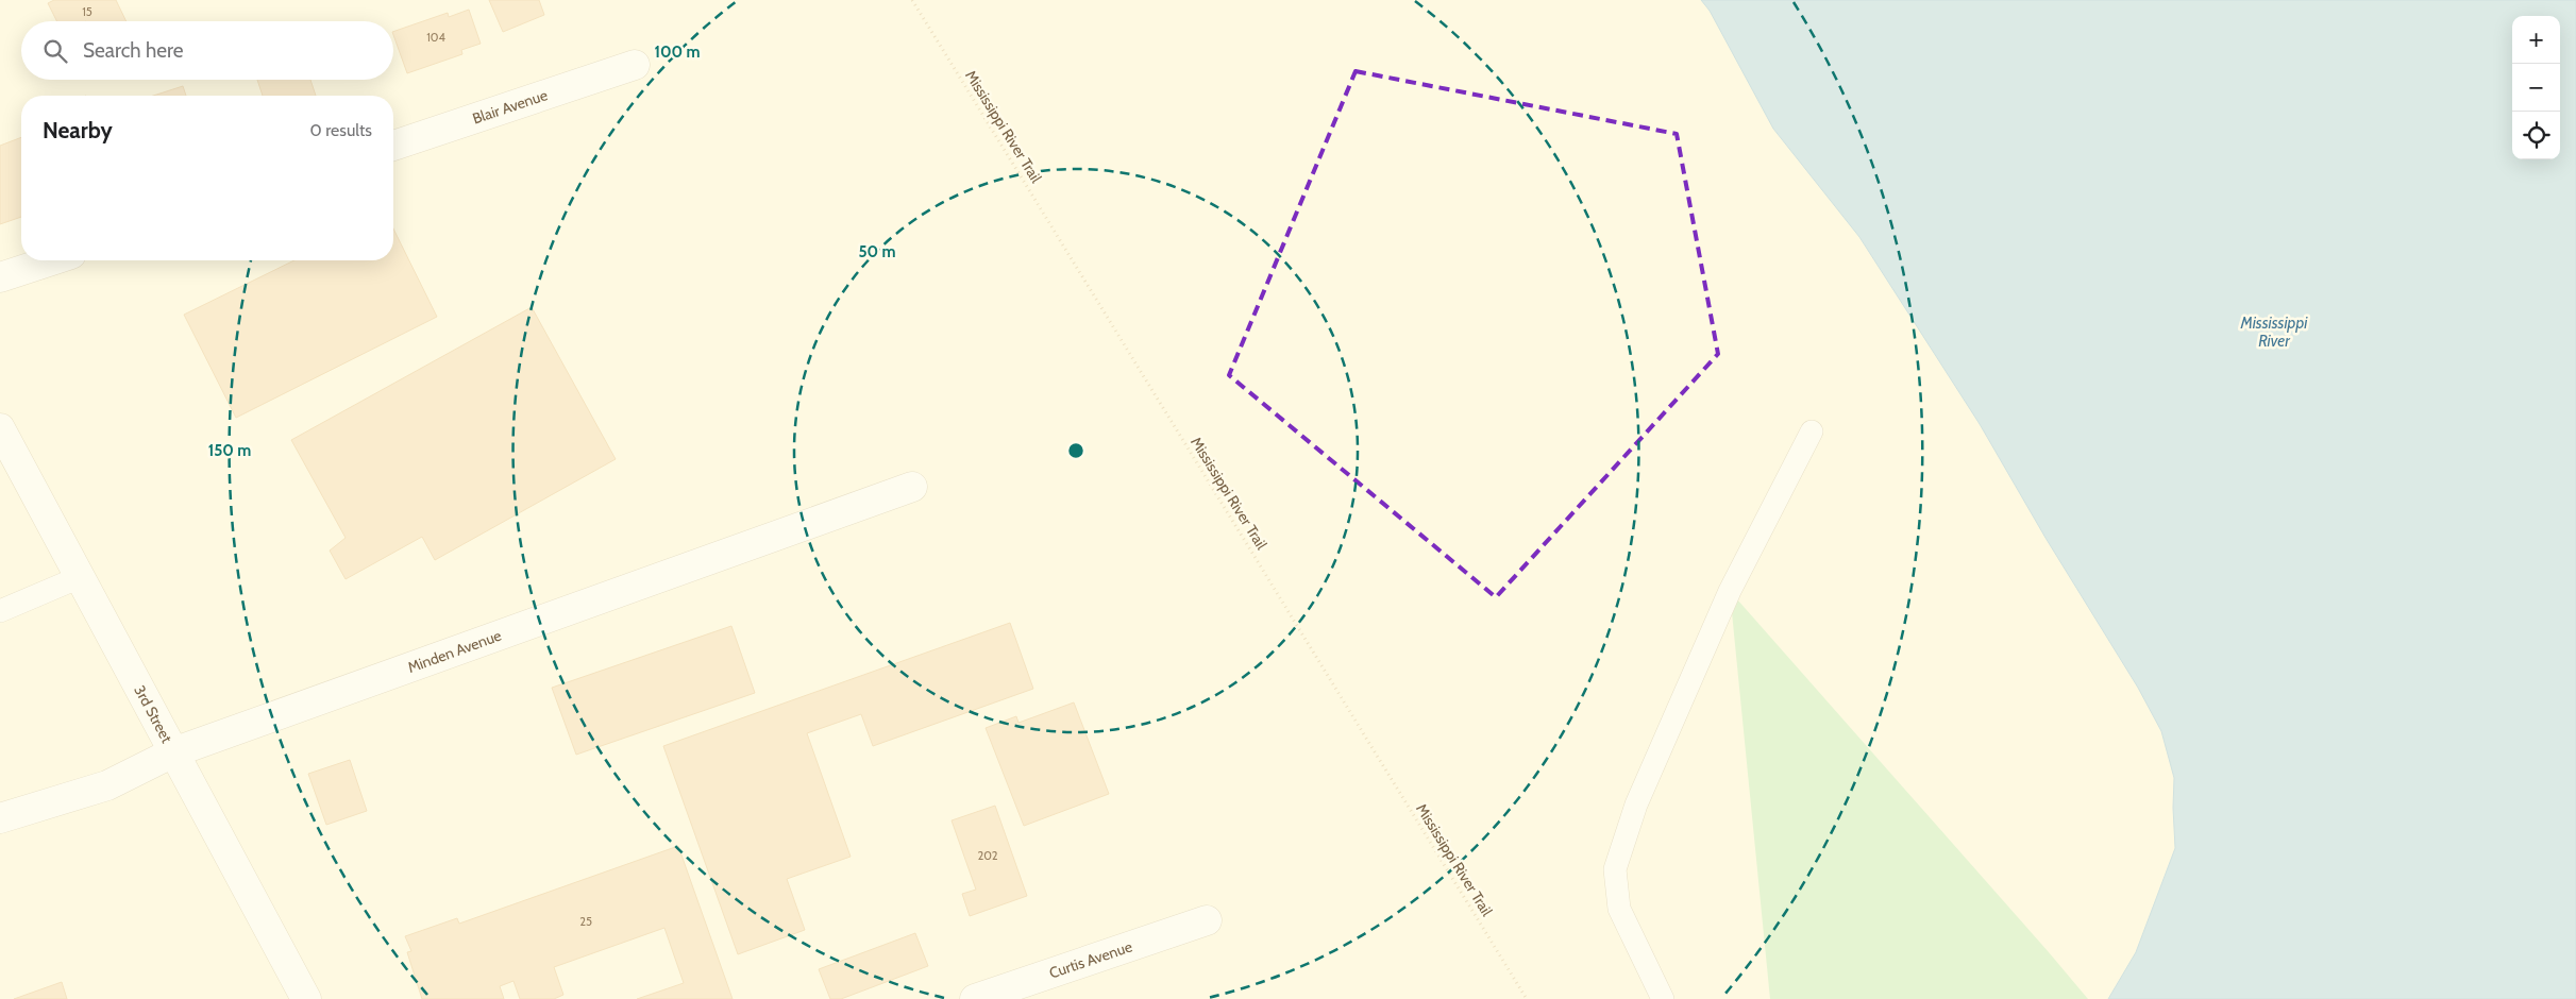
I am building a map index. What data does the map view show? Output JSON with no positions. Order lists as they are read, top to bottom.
{
  "streets": {
    "street": [
      "Blair Avenue",
      "Minden Avenue",
      "3rd Street",
      "Curtis Avenue"
    ],
    "path": ["Mississippi River Trail"]
  },
  "crossings": [
    ["Minden Avenue", "3rd Street"]
  ],
  "water": ["Mississippi River"],
  "house_numbers": [
    "15",
    "104",
    "202",
    "25"
  ],
  "page": {
    "map_buttons": ["+", "−"],
    "search": "Search here",
    "heading": ["Nearby", "0 results"]
  },
  "rings": ["100 m", "50 m", "150 m"]
}
